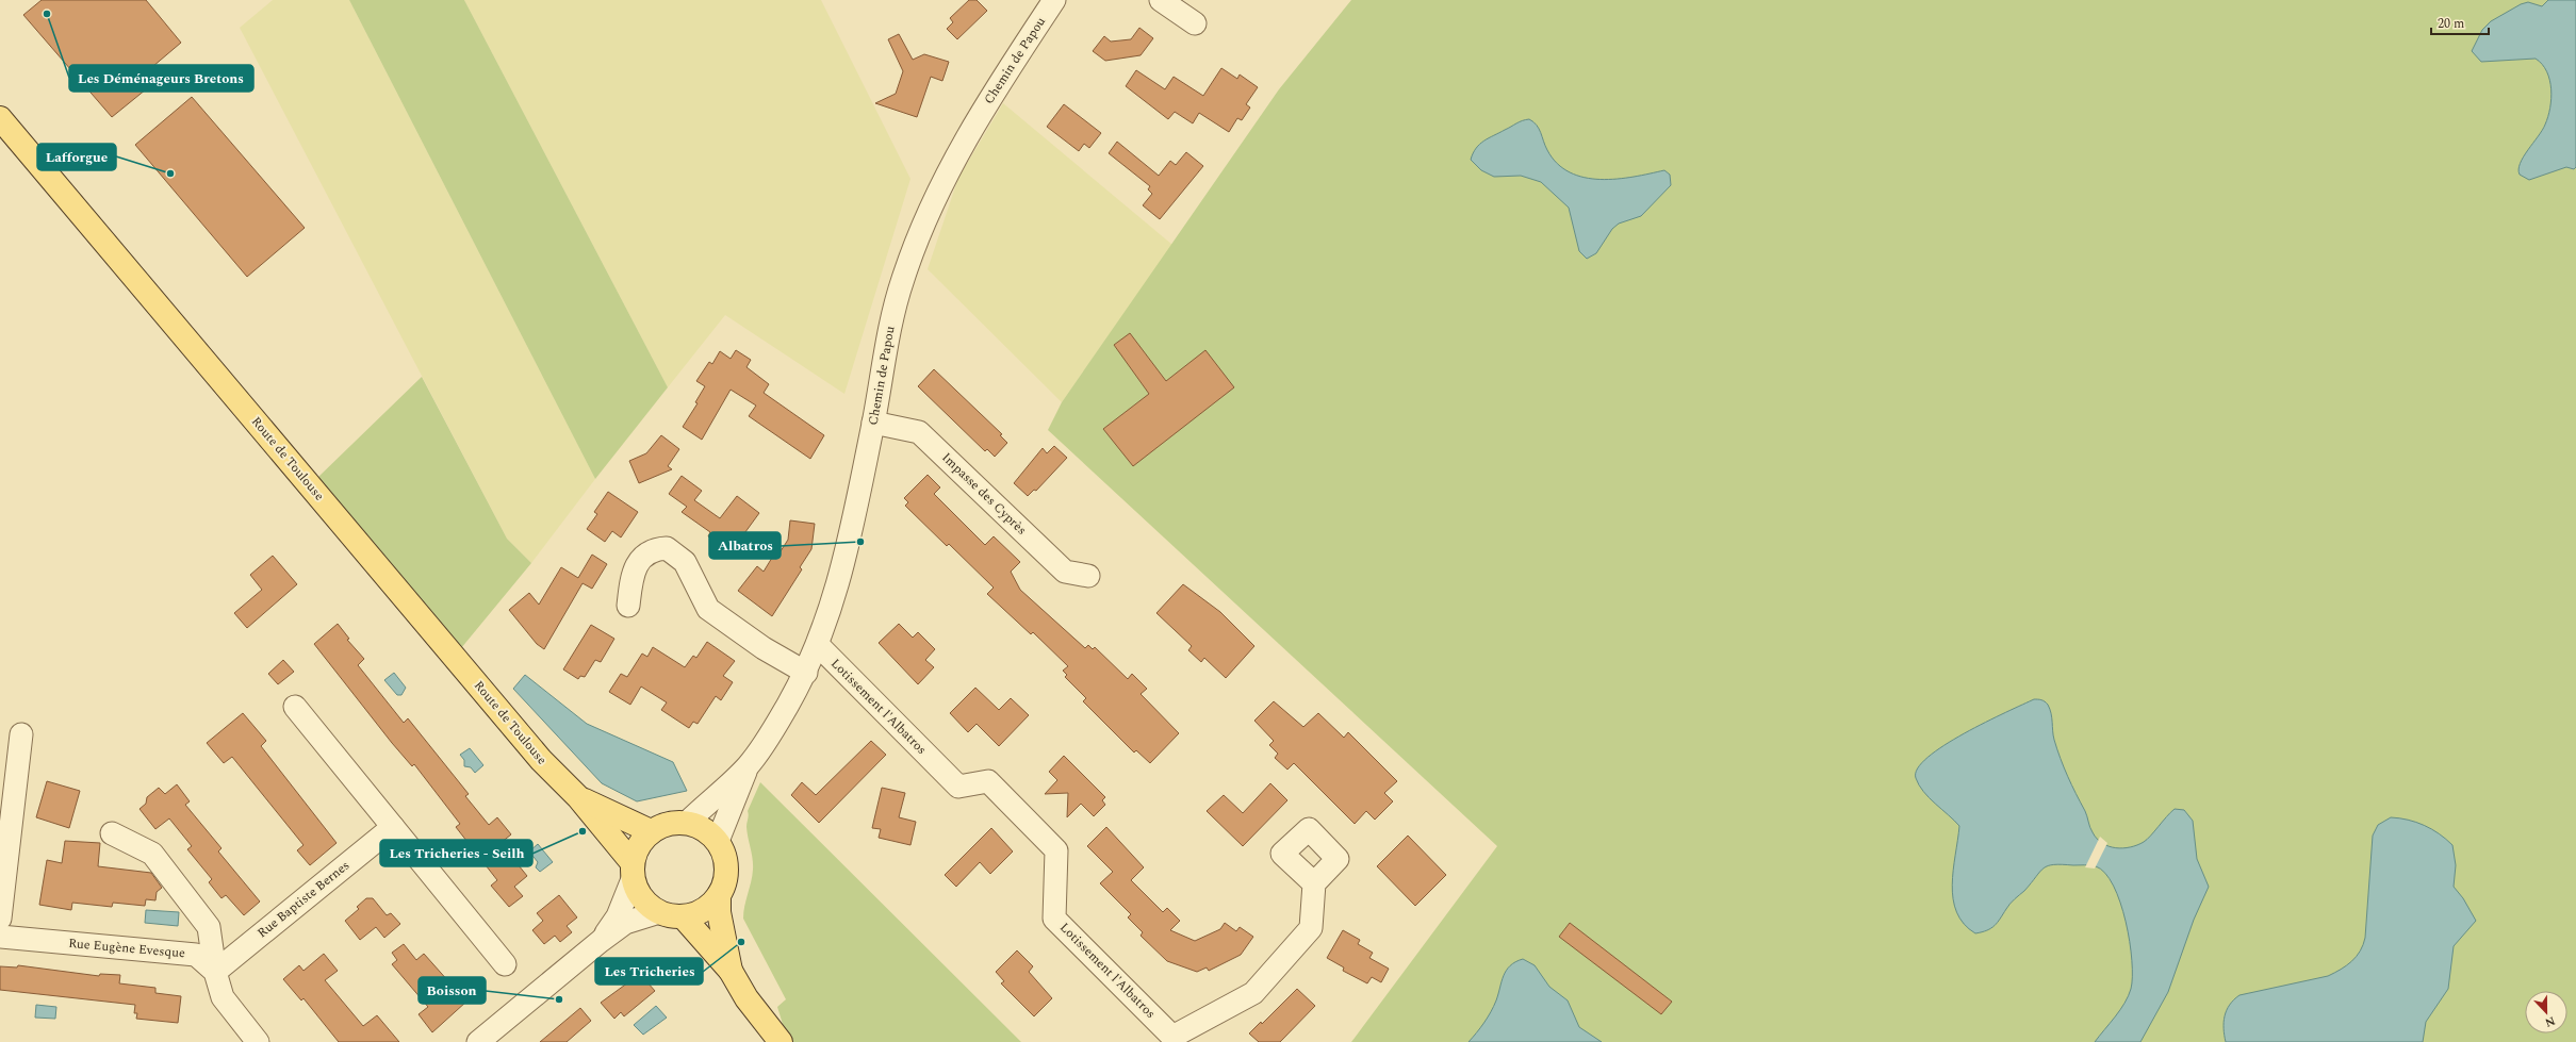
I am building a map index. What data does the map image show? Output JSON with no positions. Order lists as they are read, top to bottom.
{
  "streets": {
    "main road": ["Route de Toulouse"],
    "street": [
      "Chemin de Papou",
      "Impasse des Cyprès",
      "Lotissement l'Albatros",
      "Rue Baptiste Bernes",
      "Rue Eugène Evesque"
    ]
  },
  "crossings": [
    ["Chemin de Papou", "Route de Toulouse"],
    ["Chemin de Papou", "Impasse des Cyprès"],
    ["Chemin de Papou", "Lotissement l'Albatros"],
    ["Rue Baptiste Bernes", "Rue Eugène Evesque"]
  ],
  "places": [
    "Les Déménageurs Bretons",
    "Lafforgue",
    "Albatros",
    "Les Tricheries - Seilh",
    "Les Tricheries",
    "Boisson"
  ],
  "scale_bar": "20 m",
  "north": "bottom"
}
